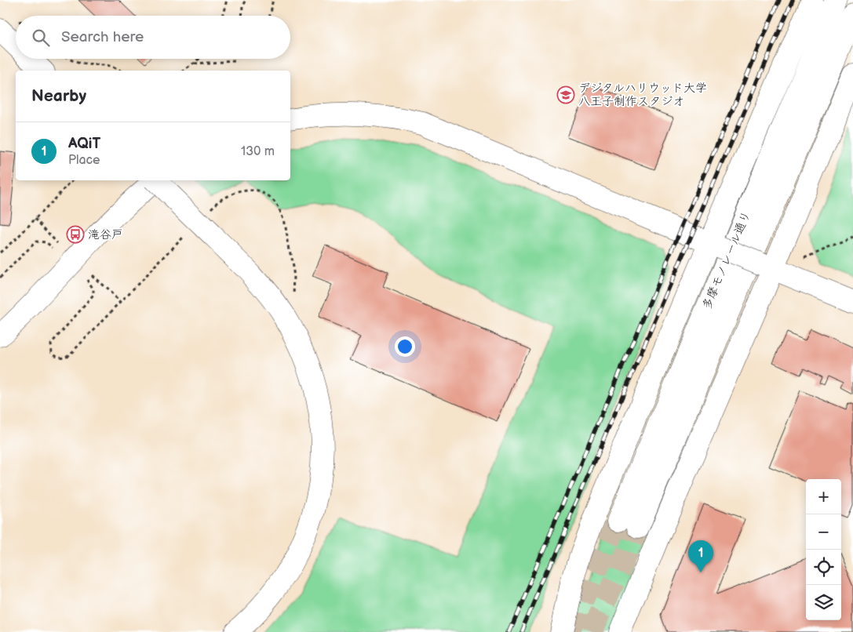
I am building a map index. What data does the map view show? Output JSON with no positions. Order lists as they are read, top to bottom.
{
  "streets": {
    "main road": ["多摩モノレール通り"]
  },
  "places": {
    "school or university": ["デジタルハリウッド大学 八王子制作スタジオ"],
    "bus stop": ["滝谷戸"]
  },
  "page": {
    "search": "Search here",
    "heading": "Nearby",
    "list": [
      {
        "mark": "1",
        "name": "AQiT",
        "note": "Place",
        "value": "130 m"
      }
    ],
    "map_buttons": ["+", "−"],
    "pins": "1"
  }
}
